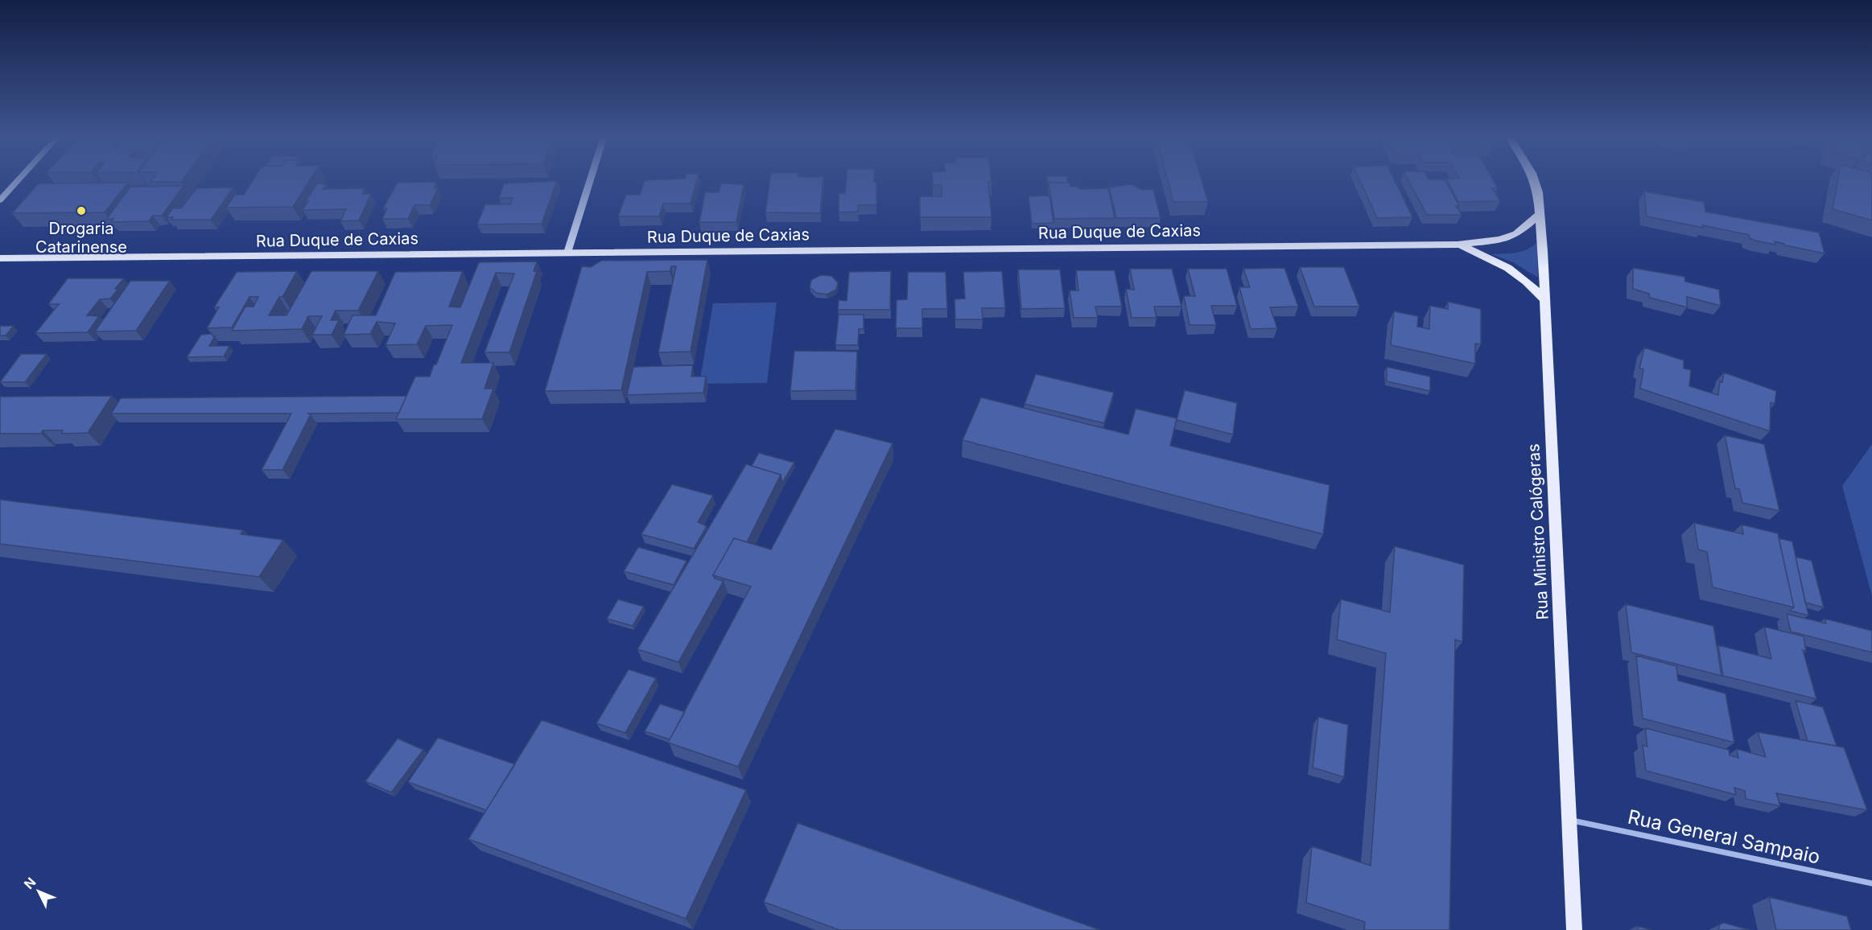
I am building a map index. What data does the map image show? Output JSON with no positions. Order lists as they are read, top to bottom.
{
  "streets": {
    "main road": ["Rua Duque de Caxias", "Rua Ministro Calógeras"],
    "street": ["Rua General Sampaio"]
  },
  "crossings": [
    ["Rua Duque de Caxias", "Rua Ministro Calógeras"],
    ["Rua Ministro Calógeras", "Rua General Sampaio"]
  ],
  "places": ["Drogaria Catarinense"],
  "north": "top left"
}
